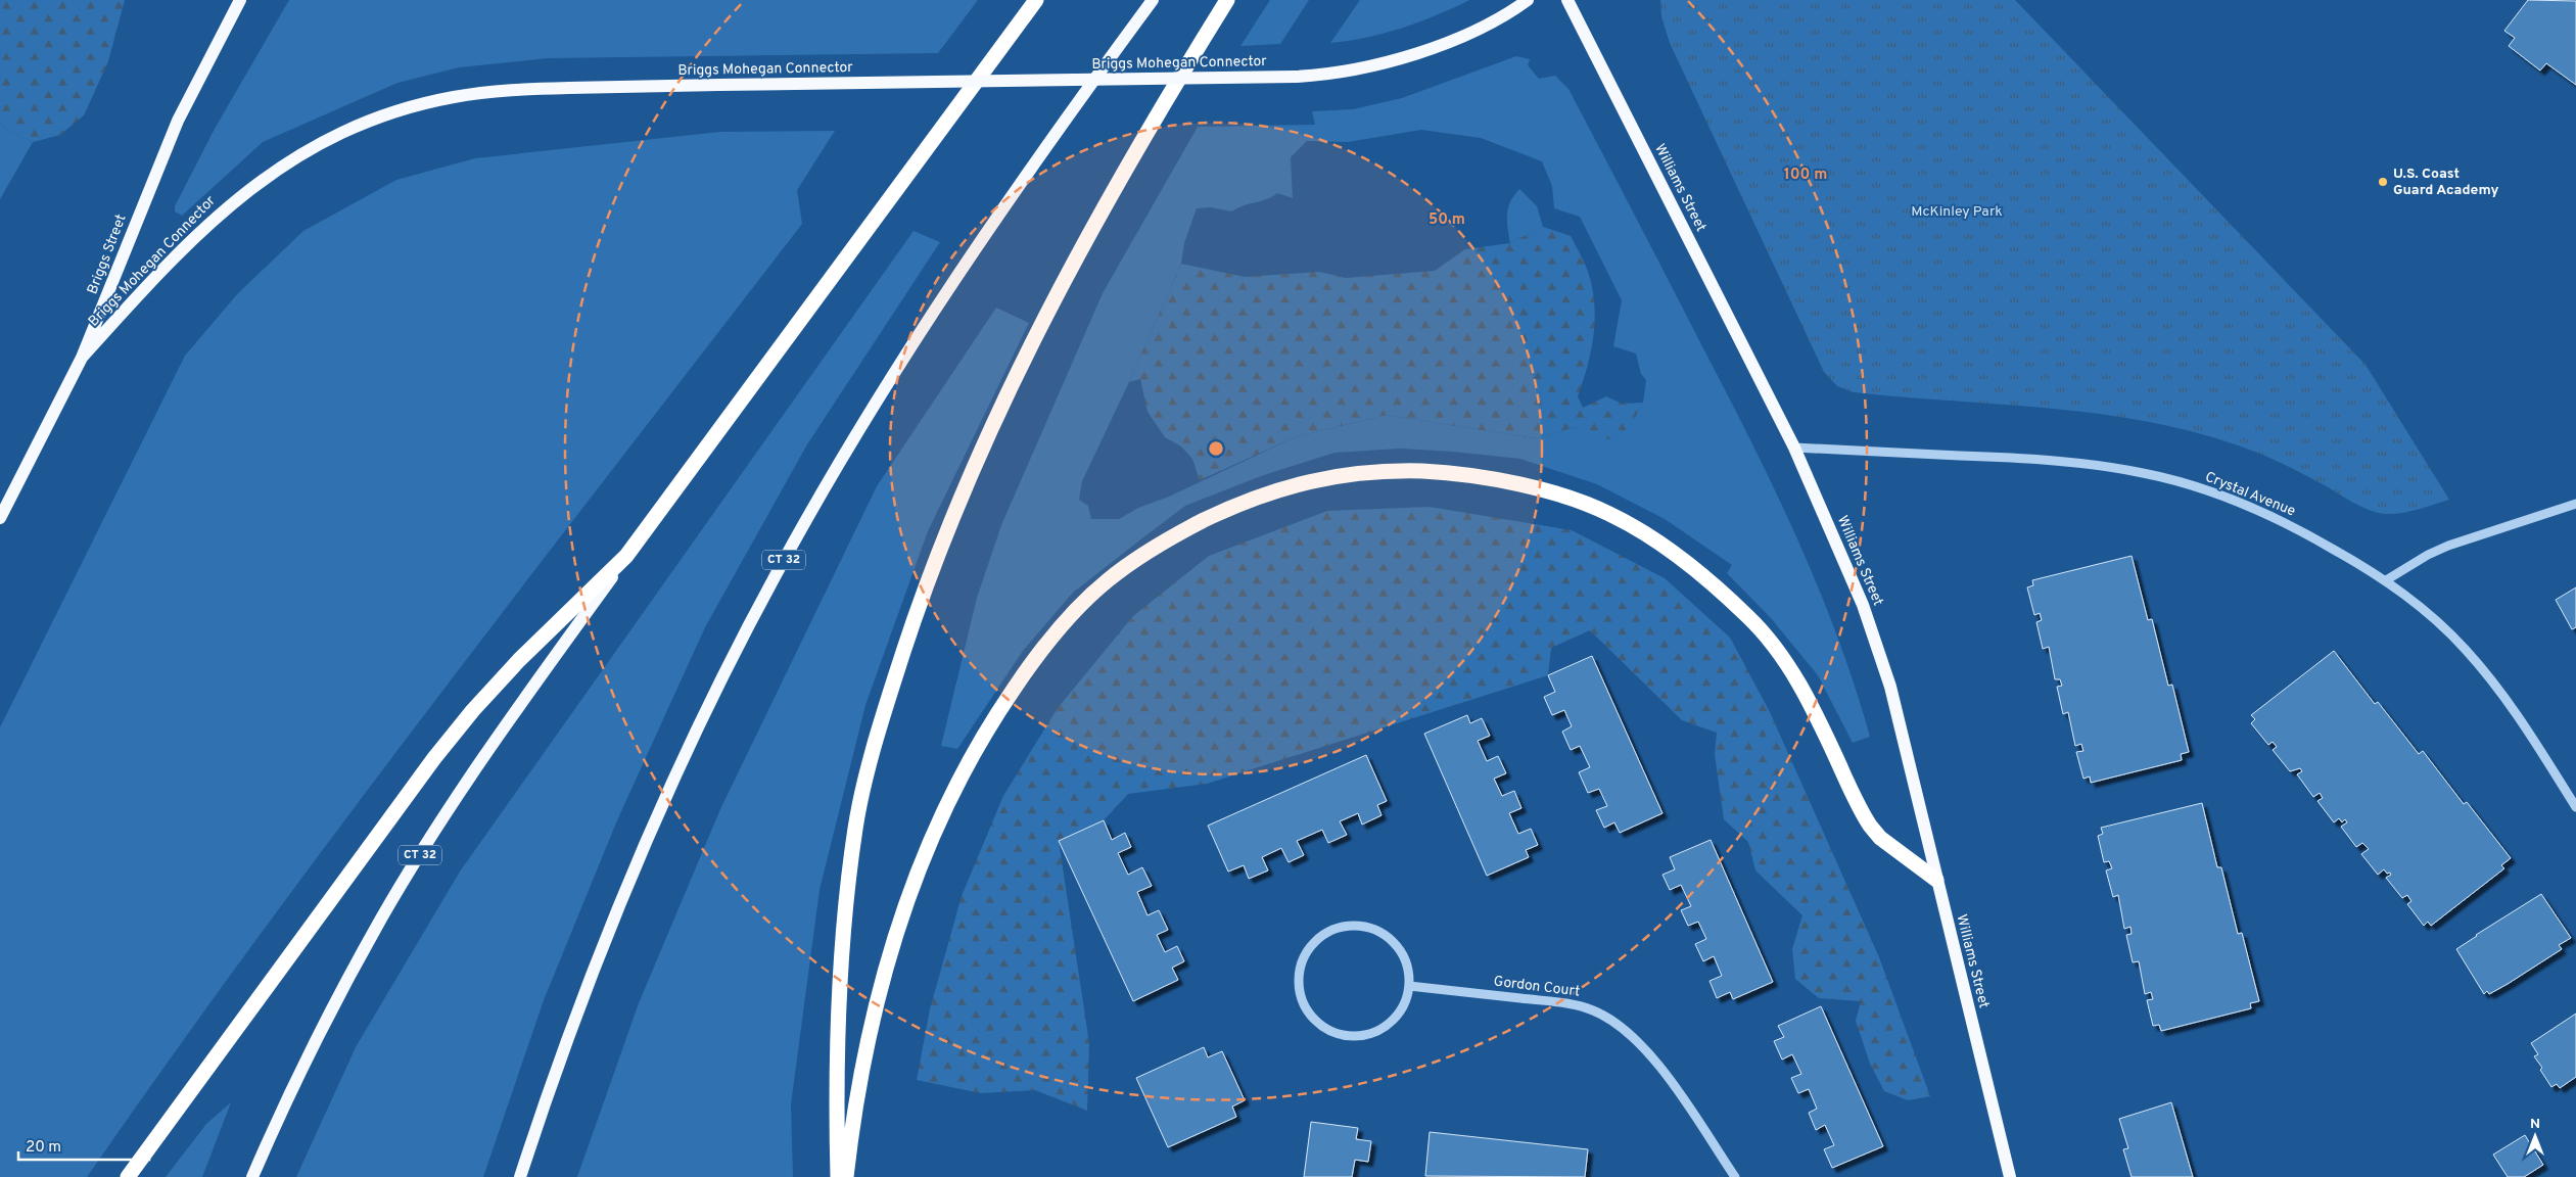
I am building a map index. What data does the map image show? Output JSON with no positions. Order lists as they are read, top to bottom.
{
  "streets": {
    "highway": ["CT 32"],
    "main road": ["Briggs Mohegan Connector", "Williams Street", "Briggs Street"],
    "street": ["Crystal Avenue", "Gordon Court"]
  },
  "crossings": [
    ["Briggs Mohegan Connector", "Briggs Street"],
    ["Williams Street", "Crystal Avenue"]
  ],
  "parks": ["McKinley Park"],
  "places": ["U.S. Coast Guard Academy"],
  "scale_bar": "20 m",
  "north": "top",
  "rings": ["100 m", "50 m"]
}
